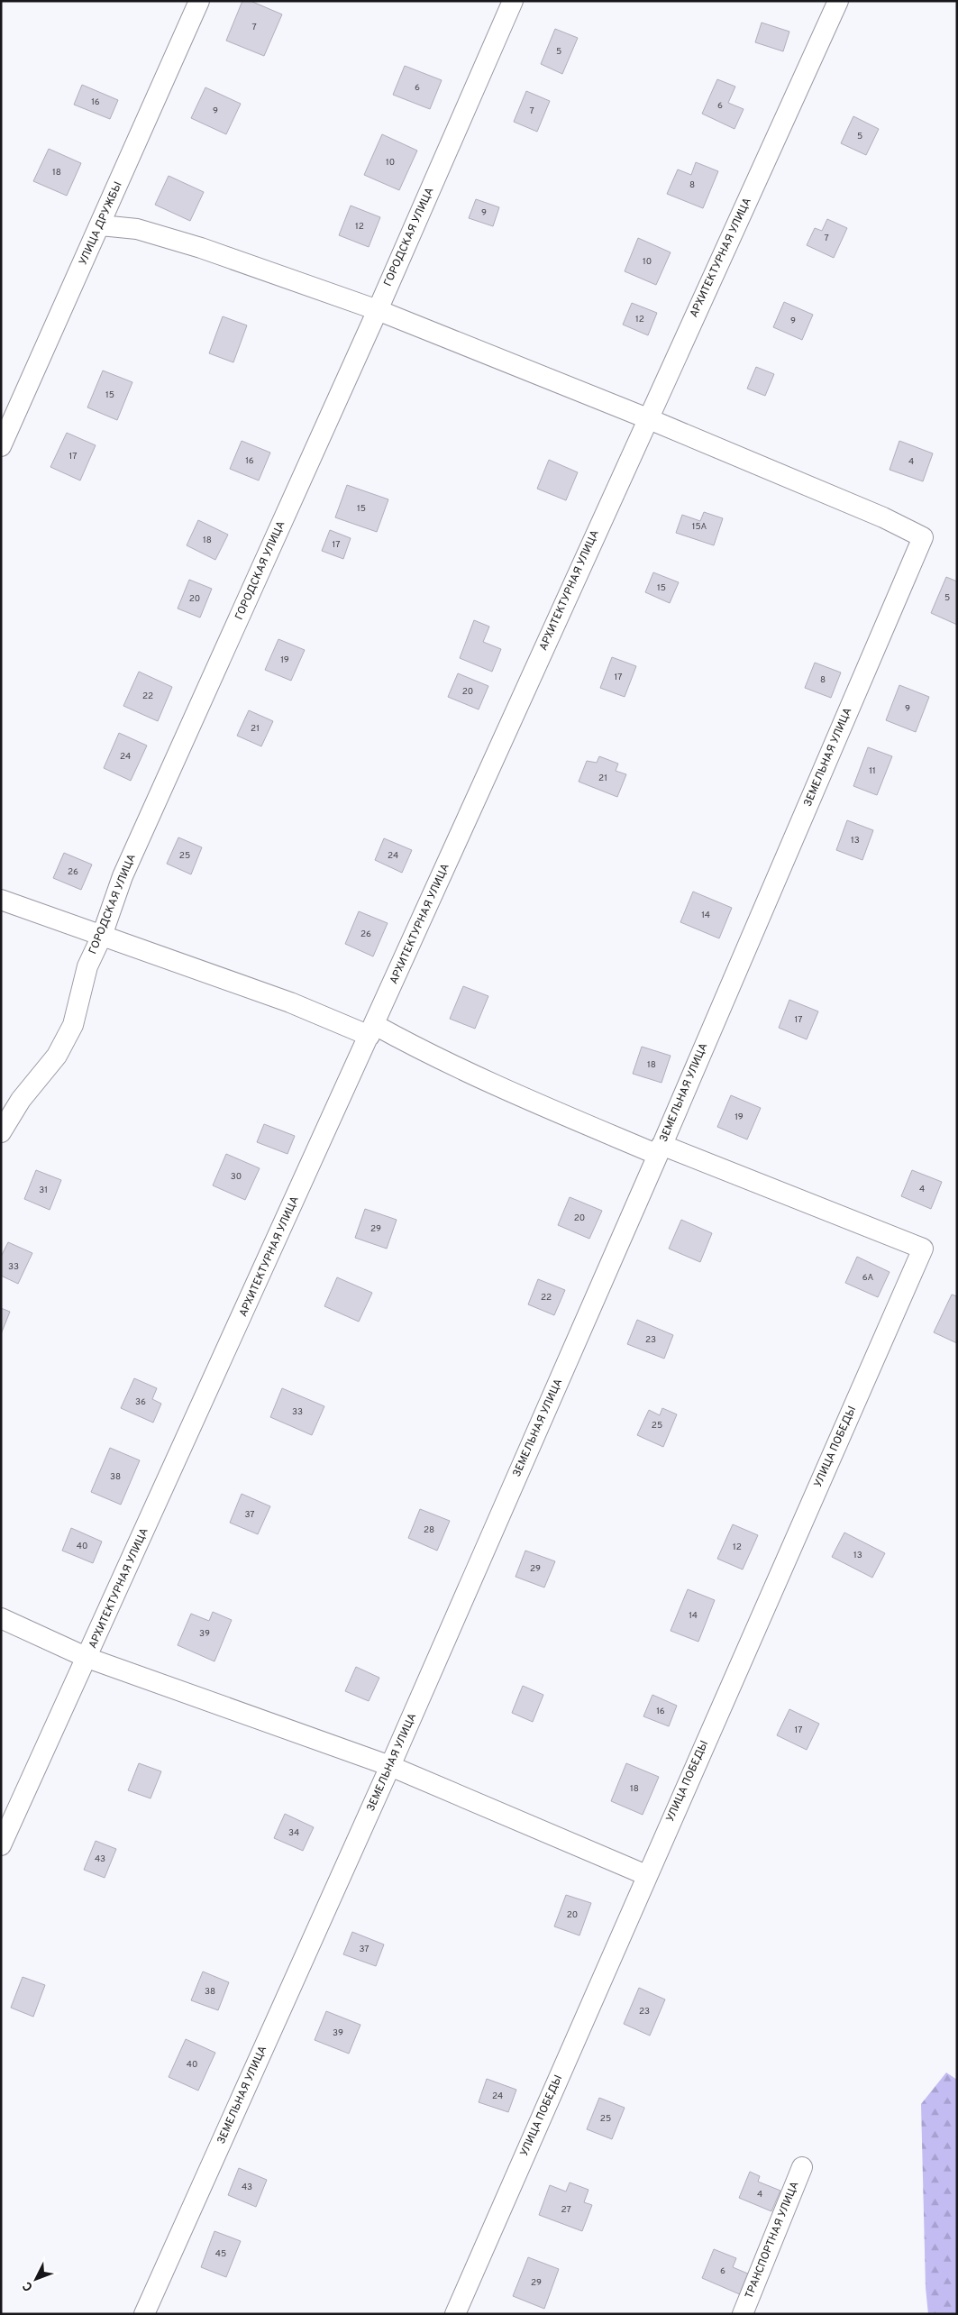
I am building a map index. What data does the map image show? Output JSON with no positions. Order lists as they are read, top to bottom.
{
  "streets": {
    "street": [
      "УЛИЦА ДРУЖБЫ",
      "ГОРОДСКАЯ УЛИЦА",
      "АРХИТЕКТУРНАЯ УЛИЦА",
      "ЗЕМЕЛЬНАЯ УЛИЦА",
      "УЛИЦА ПОБЕДЫ",
      "ТРАНСПОРТНАЯ УЛИЦА"
    ]
  },
  "crossings": [
    ["АРХИТЕКТУРНАЯ УЛИЦА", "ЗЕМЕЛЬНАЯ УЛИЦА"],
    ["ЗЕМЕЛЬНАЯ УЛИЦА", "УЛИЦА ПОБЕДЫ"]
  ],
  "house_numbers": [
    "7",
    "5",
    "6",
    "16",
    "6",
    "9",
    "7",
    "5",
    "10",
    "18",
    "8",
    "9",
    "12",
    "7",
    "10",
    "12",
    "9",
    "15",
    "17",
    "16",
    "4",
    "15",
    "15А",
    "18",
    "17",
    "15",
    "5",
    "20",
    "19",
    "17",
    "8",
    "20",
    "22",
    "9",
    "21",
    "24",
    "11",
    "21",
    "13",
    "25",
    "24",
    "26",
    "14",
    "26",
    "17",
    "18",
    "19",
    "30",
    "4",
    "31",
    "20",
    "29",
    "33",
    "6А",
    "22",
    "23",
    "36",
    "33",
    "25",
    "38",
    "37",
    "28",
    "40",
    "12",
    "13",
    "29",
    "14",
    "39",
    "16",
    "17",
    "18",
    "34",
    "43",
    "20",
    "37",
    "38",
    "23",
    "39",
    "40",
    "24",
    "25",
    "43",
    "4",
    "27",
    "45",
    "6",
    "29"
  ],
  "north": "bottom left"
}
